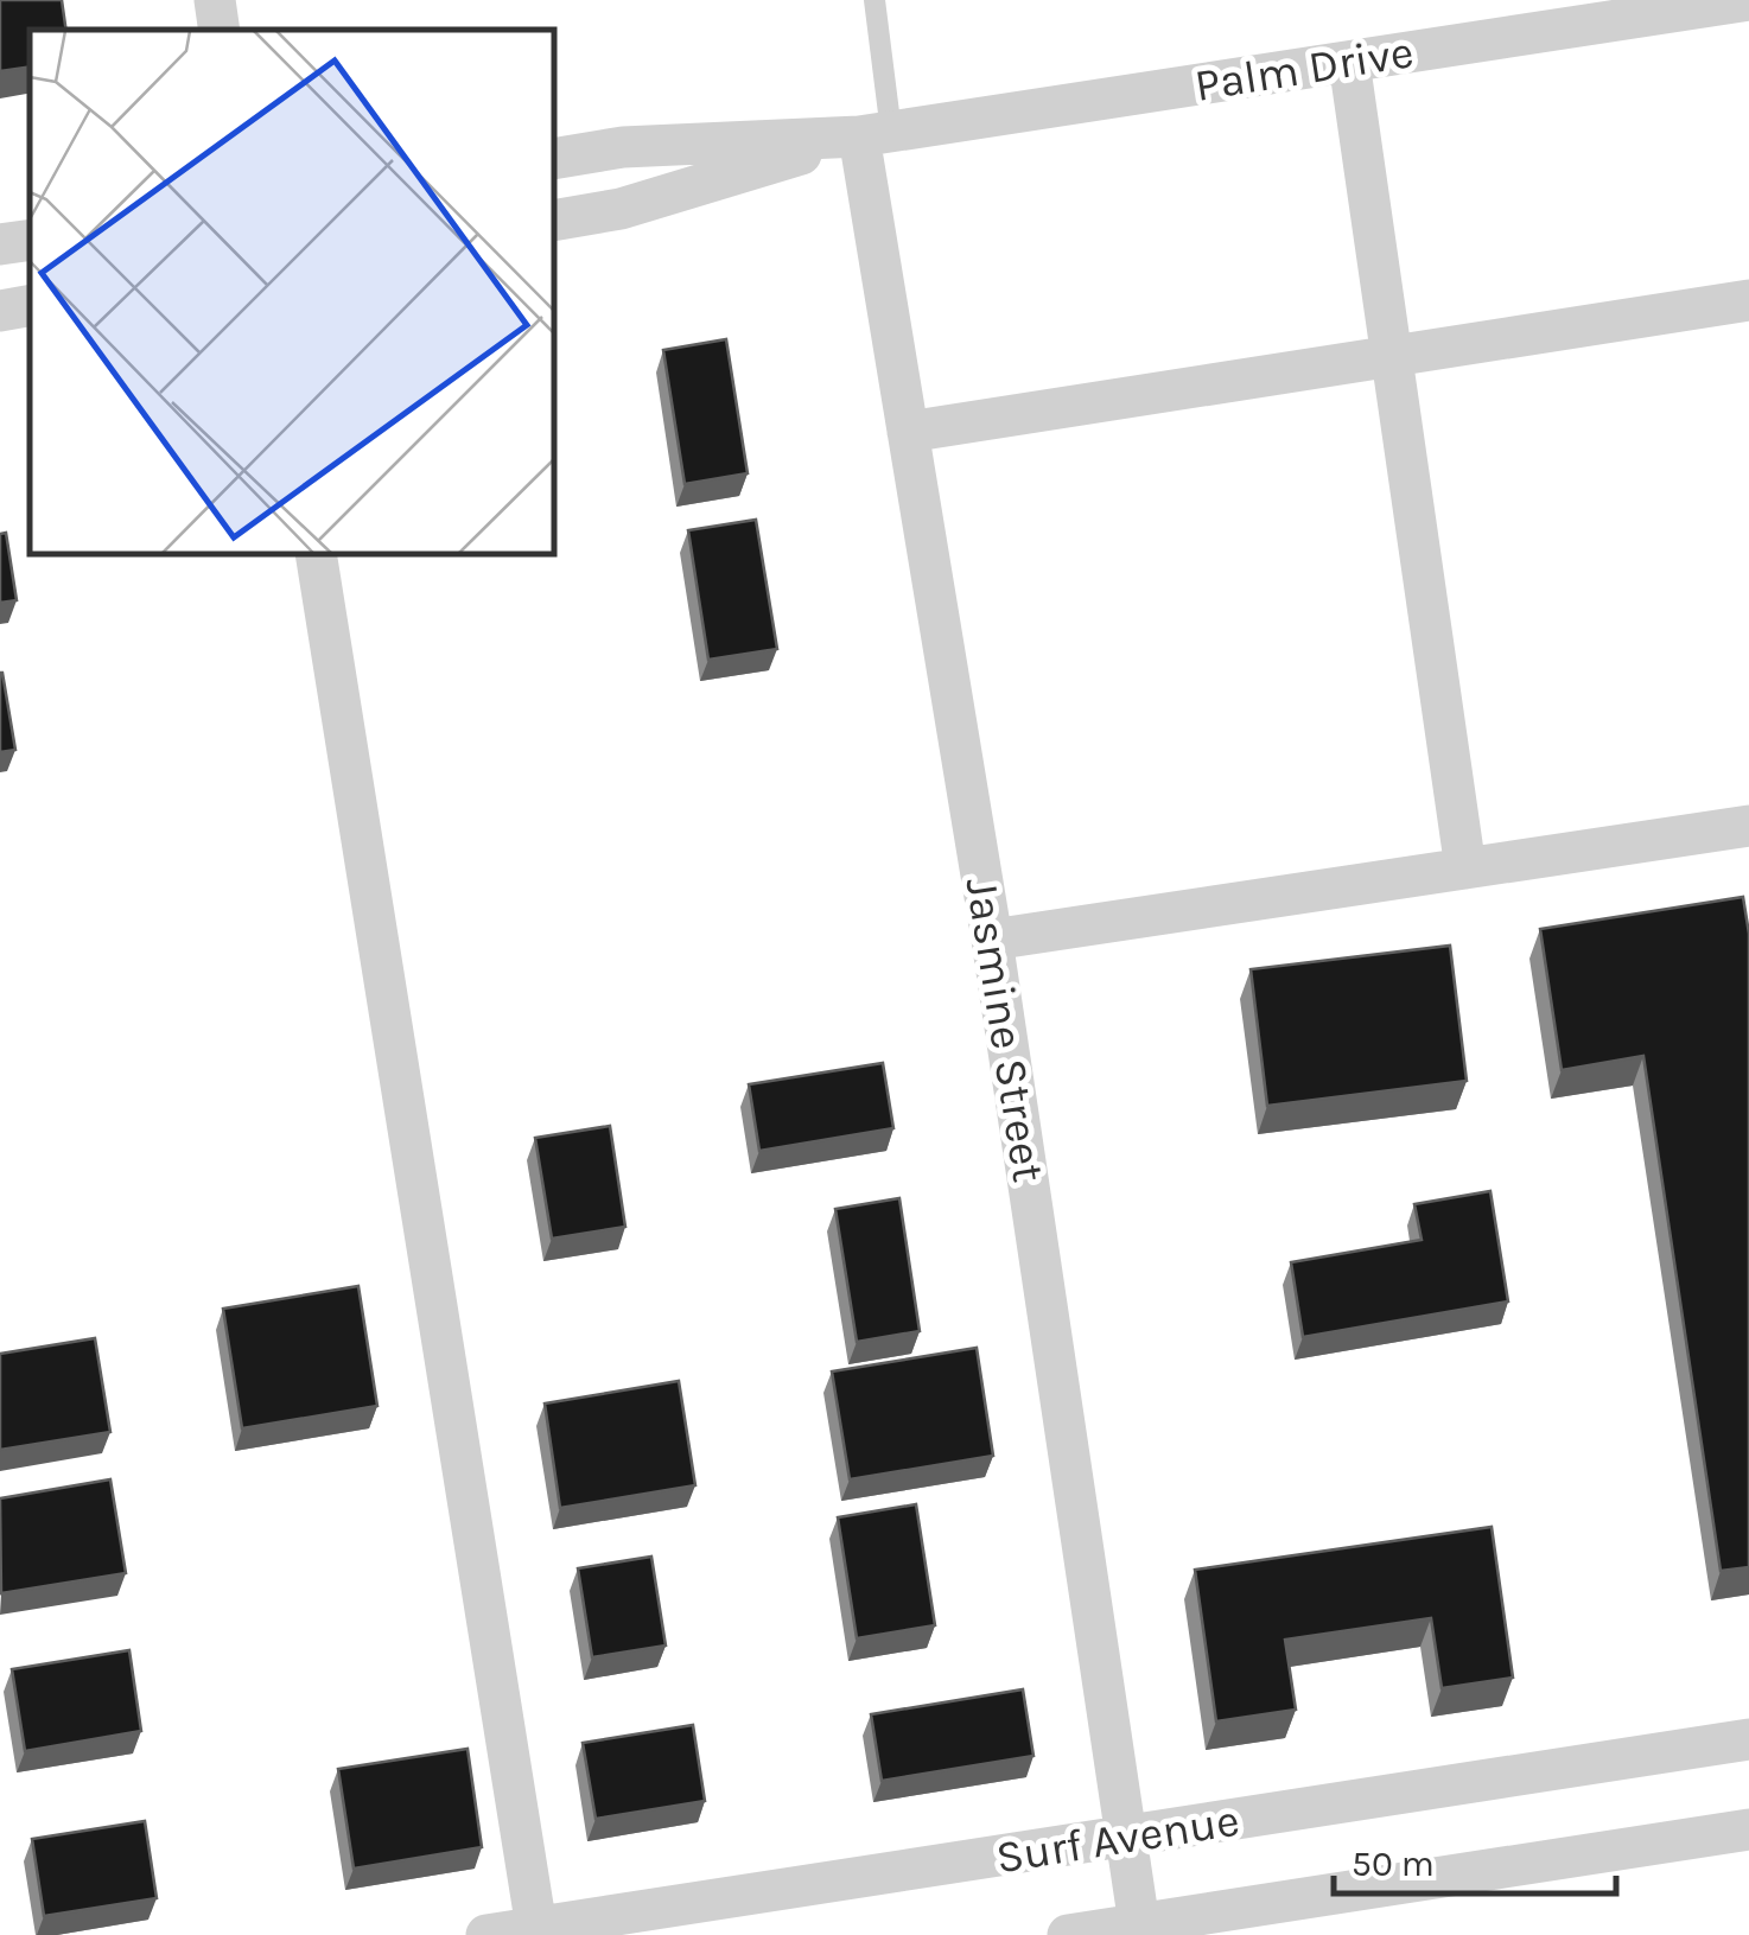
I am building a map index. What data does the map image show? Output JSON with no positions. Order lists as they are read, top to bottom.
{
  "streets": {
    "street": ["Palm Drive", "Jasmine Street", "Surf Avenue"]
  },
  "crossings": [
    ["Palm Drive", "Jasmine Street"],
    ["Jasmine Street", "Surf Avenue"]
  ],
  "scale_bar": "50 m"
}
